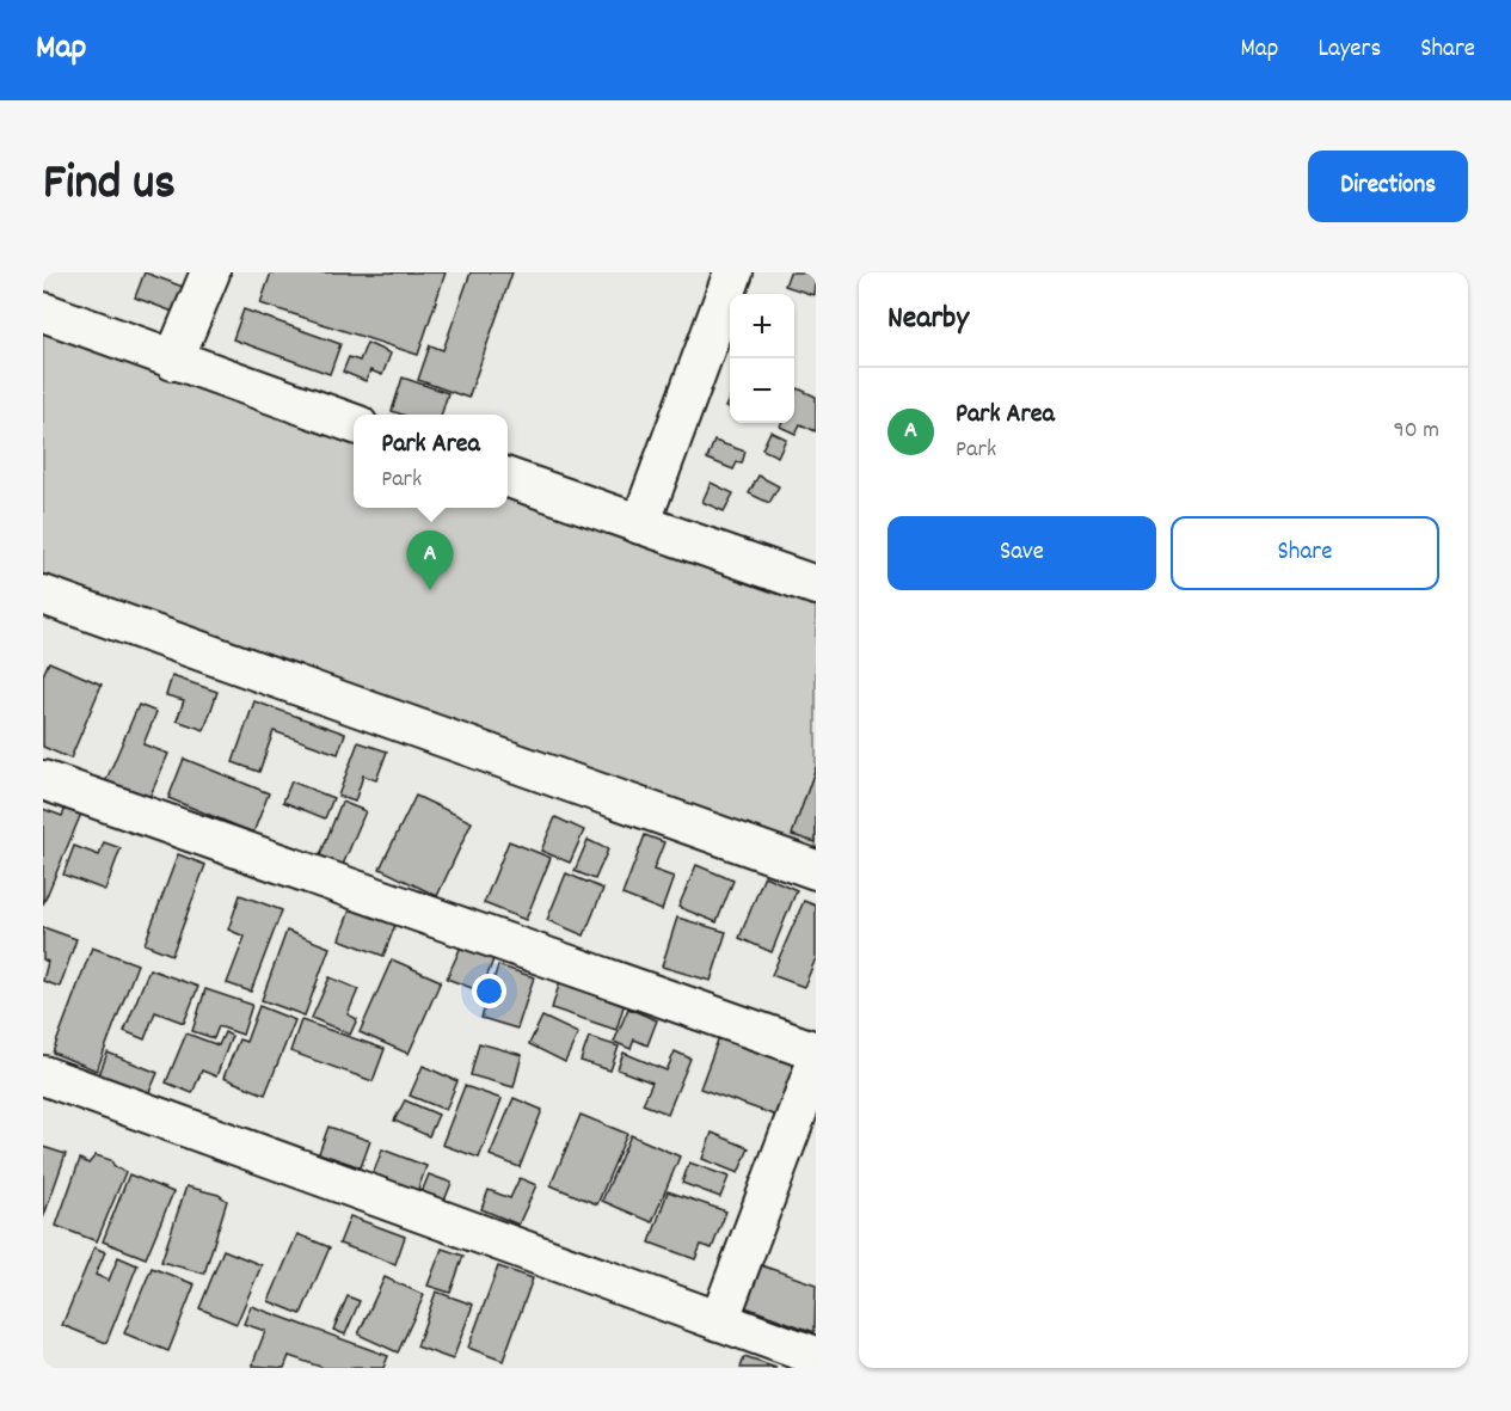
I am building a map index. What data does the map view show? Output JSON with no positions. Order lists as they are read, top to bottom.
{
  "page": {
    "header": "Map",
    "nav": ["Map", "Layers", "Share"],
    "title": "Find us",
    "buttons": [
      "Directions",
      ["Save", "Share"]
    ],
    "heading": "Nearby",
    "map_buttons": ["+", "−"],
    "list": [
      {
        "mark": "A",
        "name": "Park Area",
        "note": "Park",
        "value": "90 m"
      }
    ],
    "popup": ["Park Area", "Park"],
    "pins": "A"
  }
}
